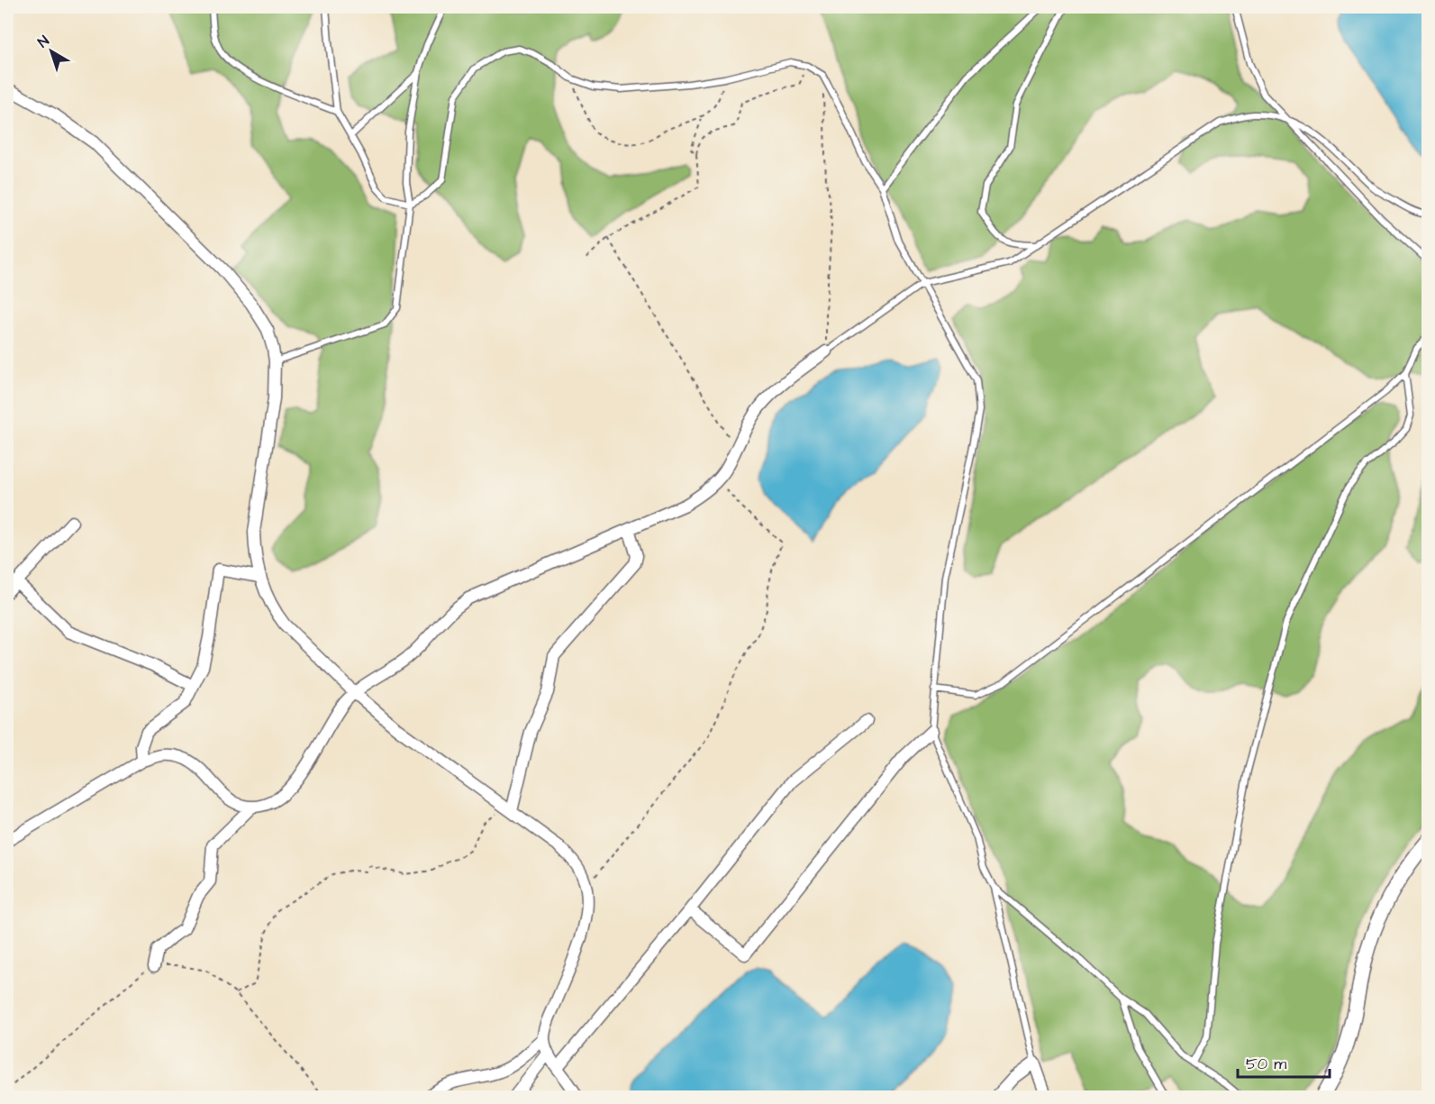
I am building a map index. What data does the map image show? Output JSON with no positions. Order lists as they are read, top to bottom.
{
  "scale_bar": "50 m",
  "north": "top left"
}
